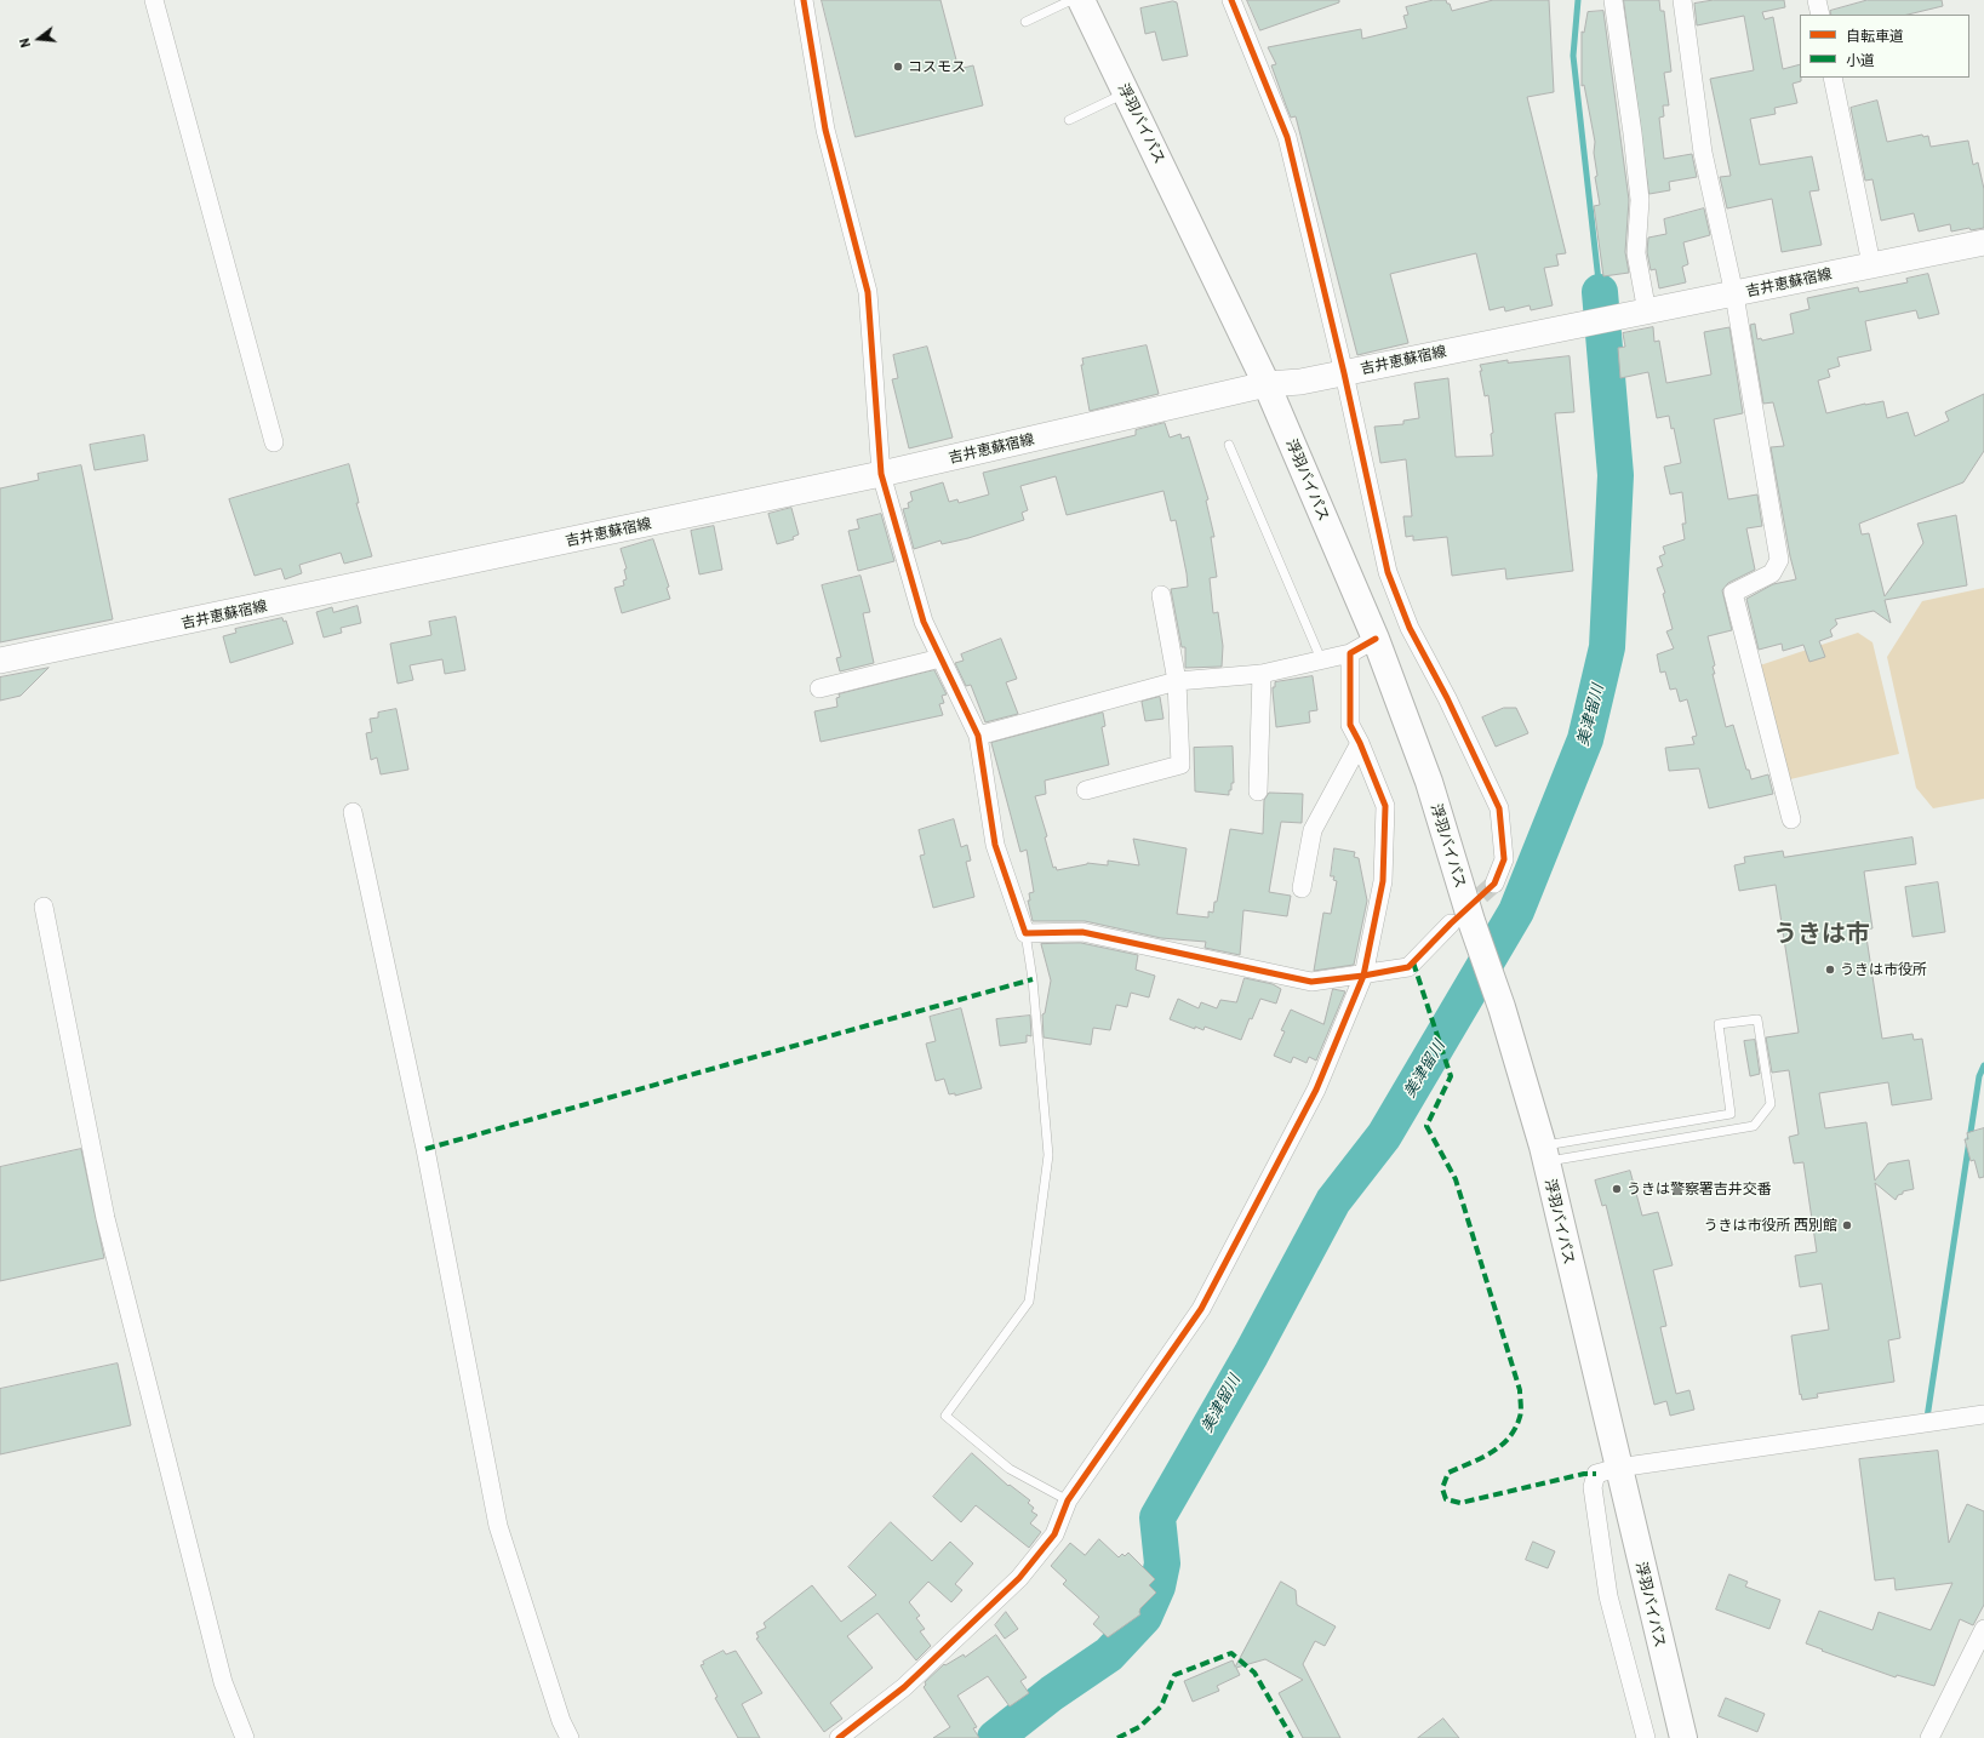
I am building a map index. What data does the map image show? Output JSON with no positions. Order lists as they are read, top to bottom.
{
  "streets": {
    "highway": ["浮羽バイパス"],
    "main road": ["吉井恵蘇宿線"]
  },
  "crossings": [
    ["浮羽バイパス", "吉井恵蘇宿線"]
  ],
  "districts": ["うきは市"],
  "water": ["美津留川"],
  "places": [
    "コスモス",
    "うきは市役所",
    "うきは警察署吉井交番",
    "うきは市役所 西別館"
  ],
  "legend": ["自転車道", "小道"],
  "north": "left"
}
